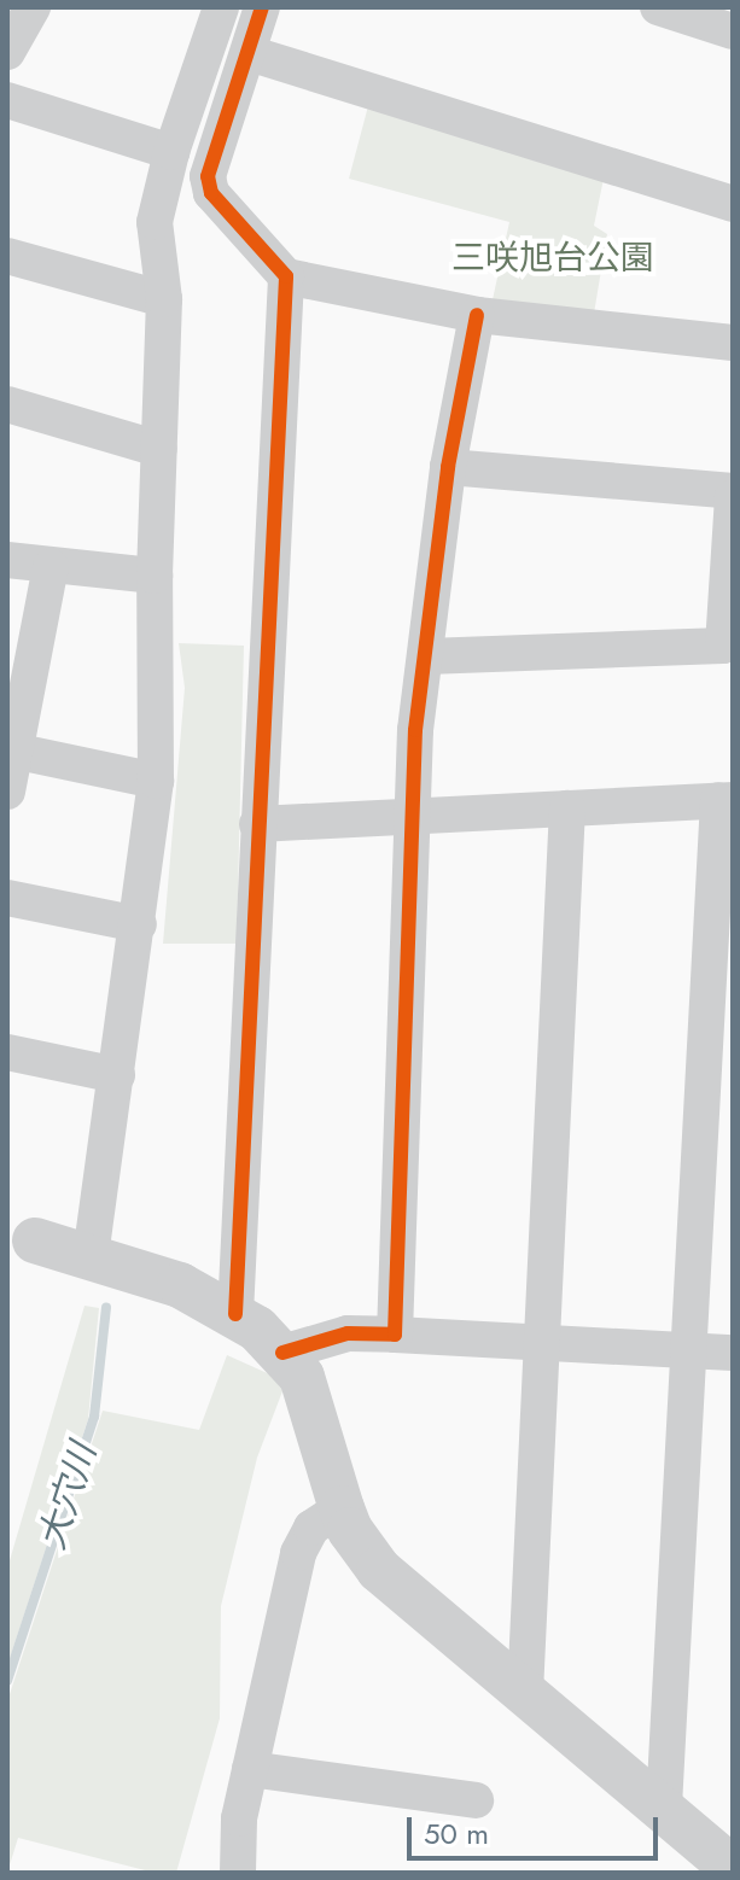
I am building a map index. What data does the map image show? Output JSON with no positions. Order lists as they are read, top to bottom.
{
  "water": ["大穴川"],
  "parks": ["三咲旭台公園"],
  "scale_bar": "50 m"
}
